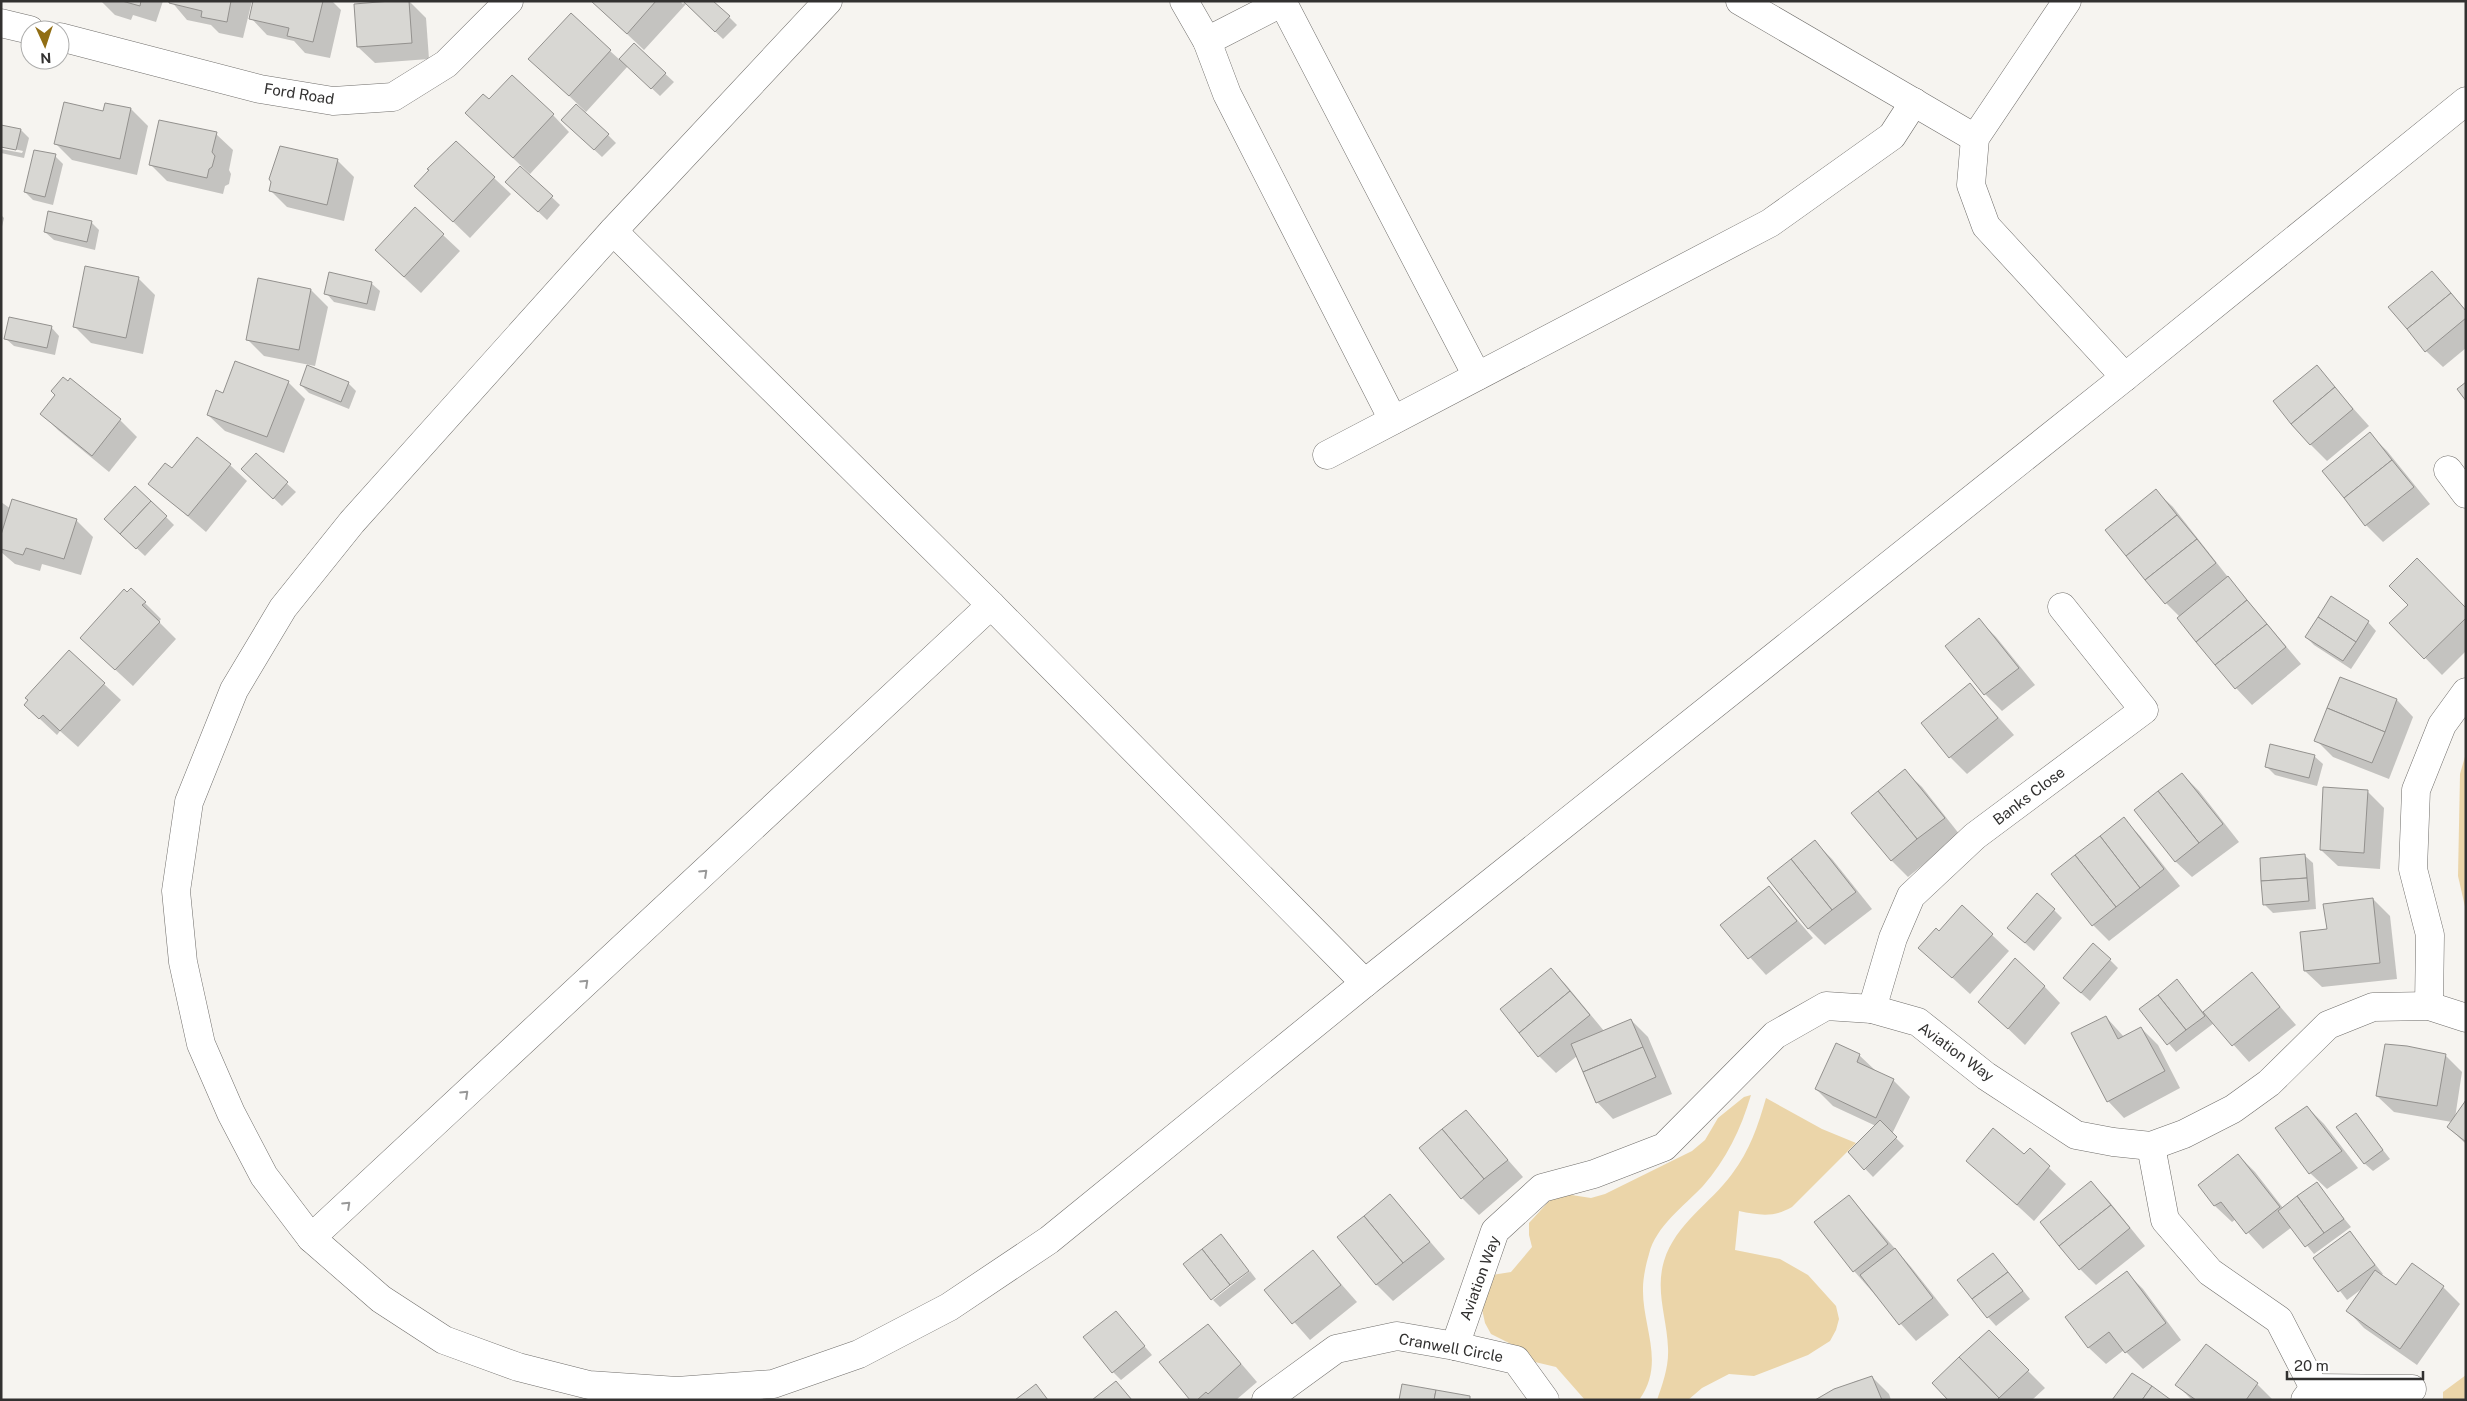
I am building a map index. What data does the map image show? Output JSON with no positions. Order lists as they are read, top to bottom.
{
  "streets": {
    "street": [
      "Ford Road",
      "Banks Close",
      "Aviation Way",
      "Cranwell Circle"
    ]
  },
  "crossings": [
    ["Banks Close", "Aviation Way"],
    ["Aviation Way", "Cranwell Circle"]
  ],
  "scale_bar": "20 m",
  "north": "bottom"
}
